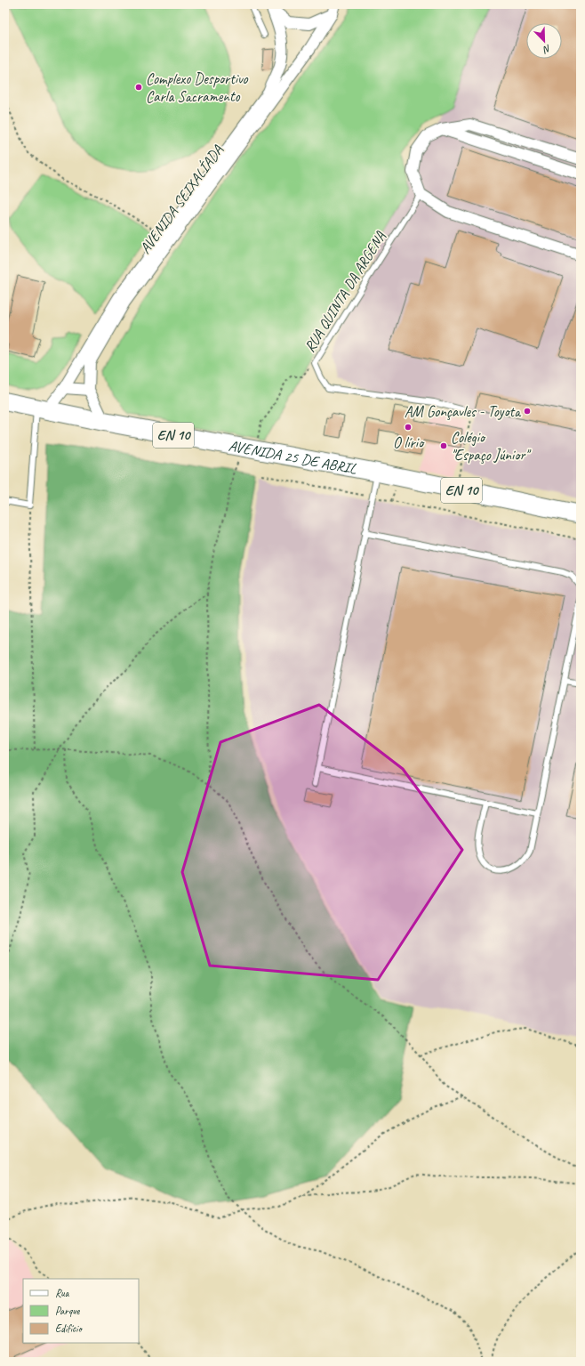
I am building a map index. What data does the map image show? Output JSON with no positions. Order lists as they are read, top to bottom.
{
  "streets": {
    "main road": ["EN 10", "AVENIDA 25 DE ABRIL"],
    "street": ["AVENIDA SEIXALÍADA"],
    "lane": ["RUA QUINTA DA ARGENA"]
  },
  "crossings": [
    ["AVENIDA SEIXALÍADA", "AVENIDA 25 DE ABRIL"]
  ],
  "places": [
    "Complexo Desportivo Carla Sacramento",
    "AM Gonçavles - Toyota",
    "O lírio",
    "Colégio \"Espaço Júnior\""
  ],
  "legend": ["Rua", "Parque", "Edifício"],
  "north": "bottom right"
}
